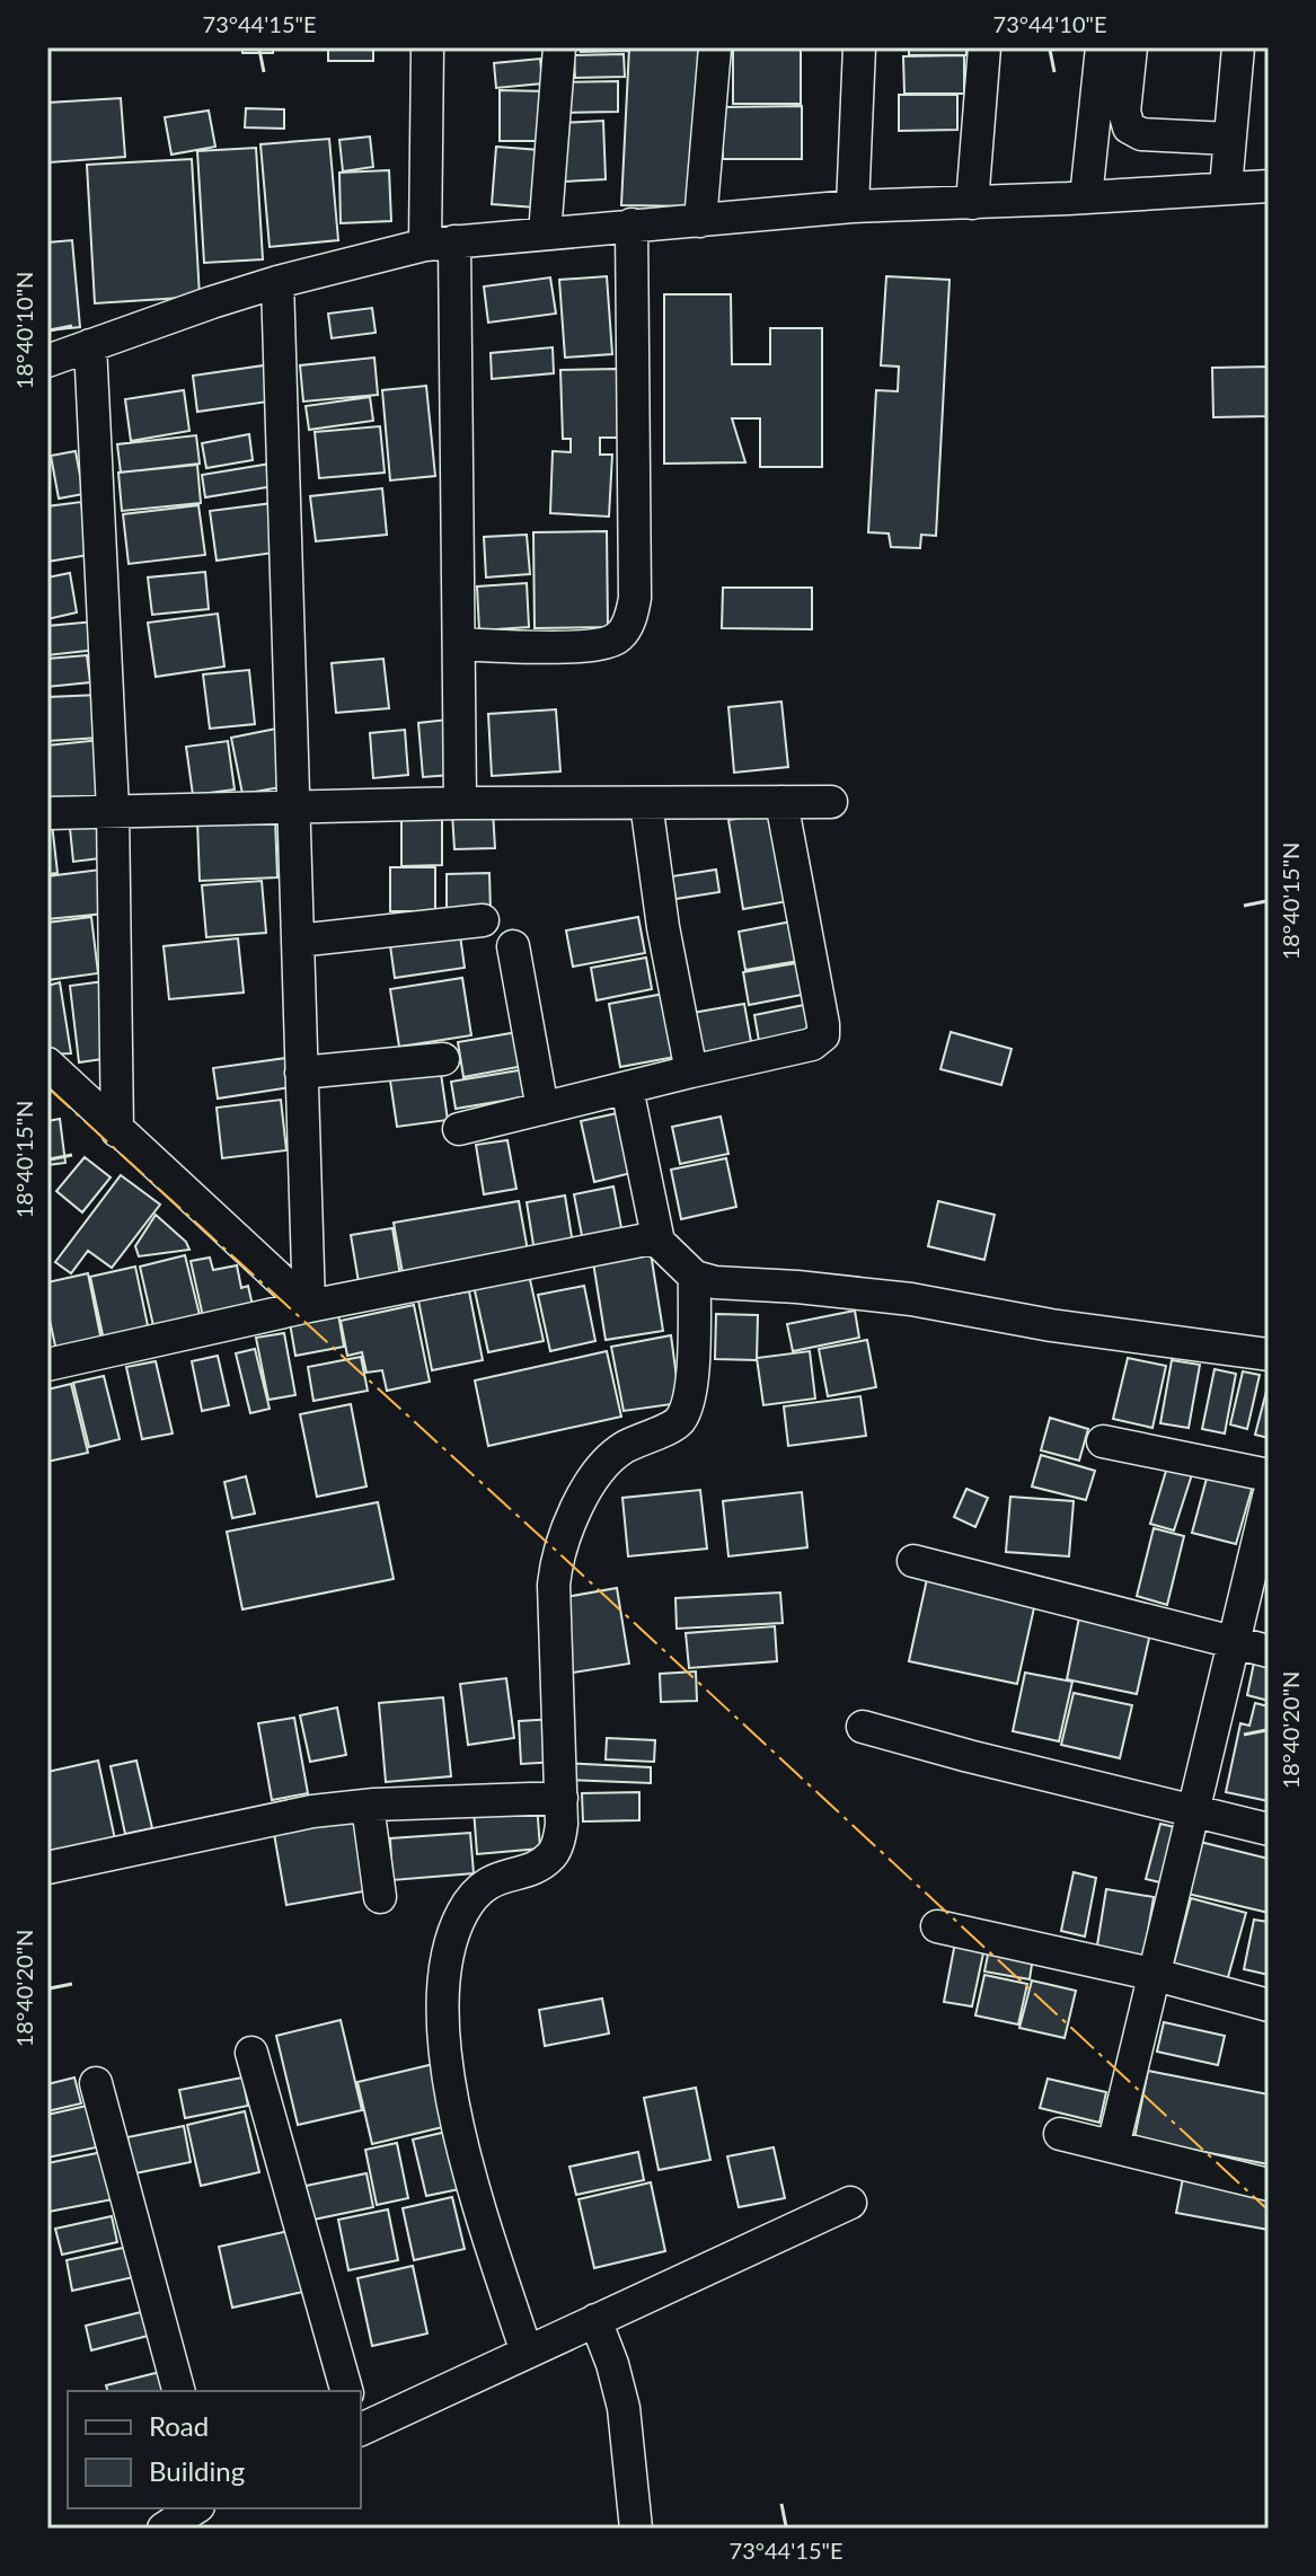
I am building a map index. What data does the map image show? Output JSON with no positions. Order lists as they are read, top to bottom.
{
  "legend": ["Road", "Building"],
  "coordinates": [
    "73°44'15\"E",
    "73°44'10\"E",
    "18°40'10\"N",
    "18°40'15\"N",
    "18°40'20\"N"
  ]
}
